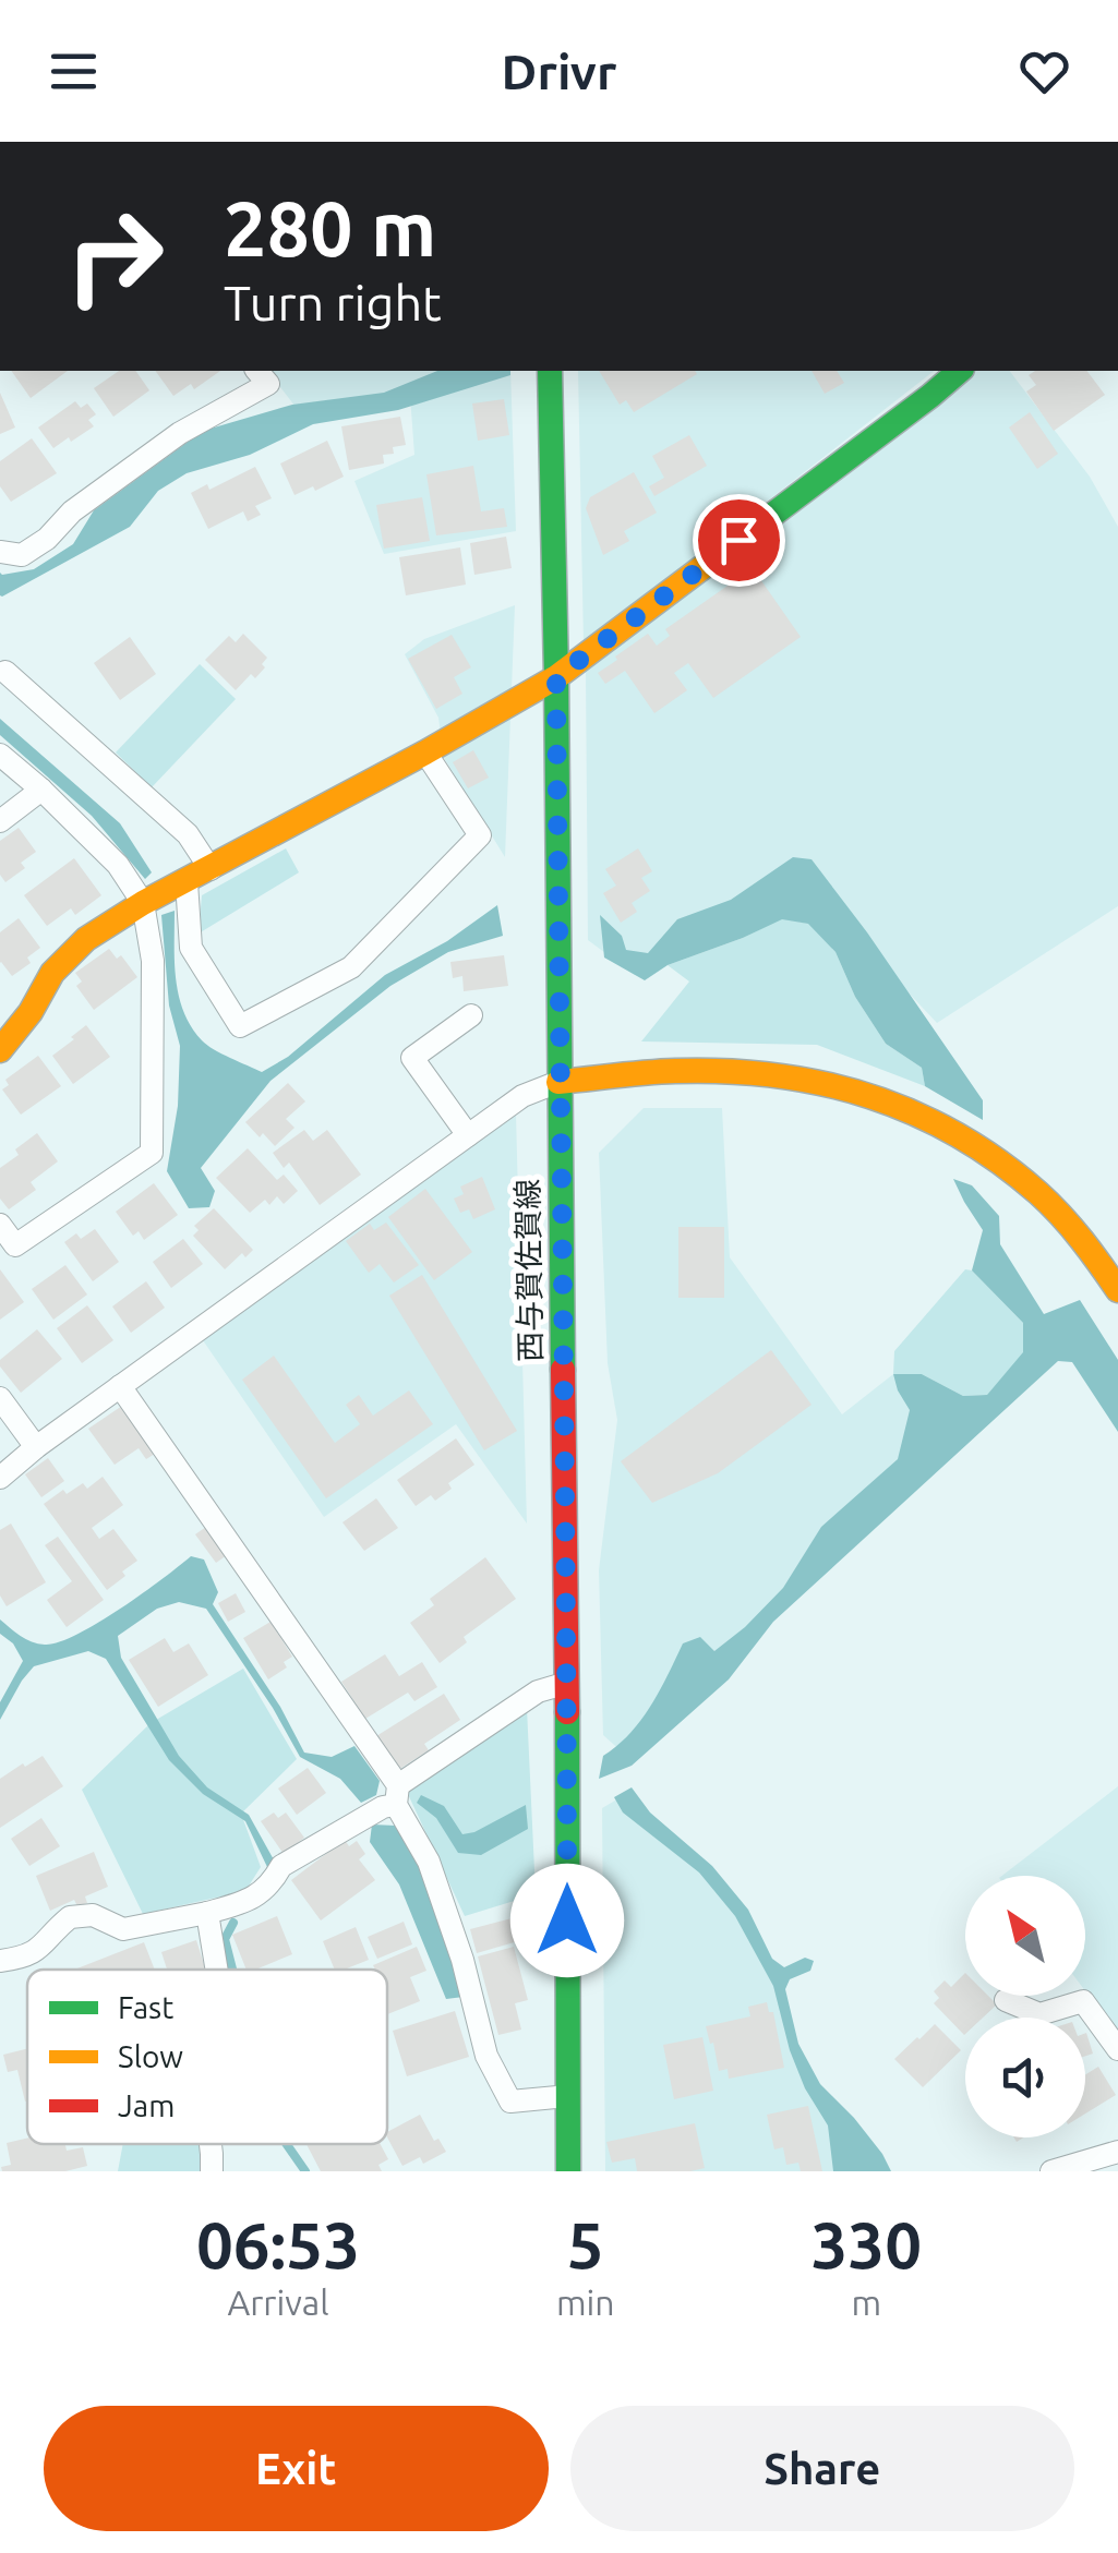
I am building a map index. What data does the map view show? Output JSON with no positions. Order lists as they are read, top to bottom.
{
  "streets": {
    "main road": ["西与賀佐賀線"]
  },
  "legend": ["Fast", "Slow", "Jam"],
  "north": "top left",
  "page": {
    "header": "Drivr",
    "turn": ["280 m", "Turn right"],
    "eta": [
      "06:53",
      "Arrival",
      "5",
      "min",
      "330",
      "m"
    ],
    "buttons": ["Exit", "Share"]
  }
}
